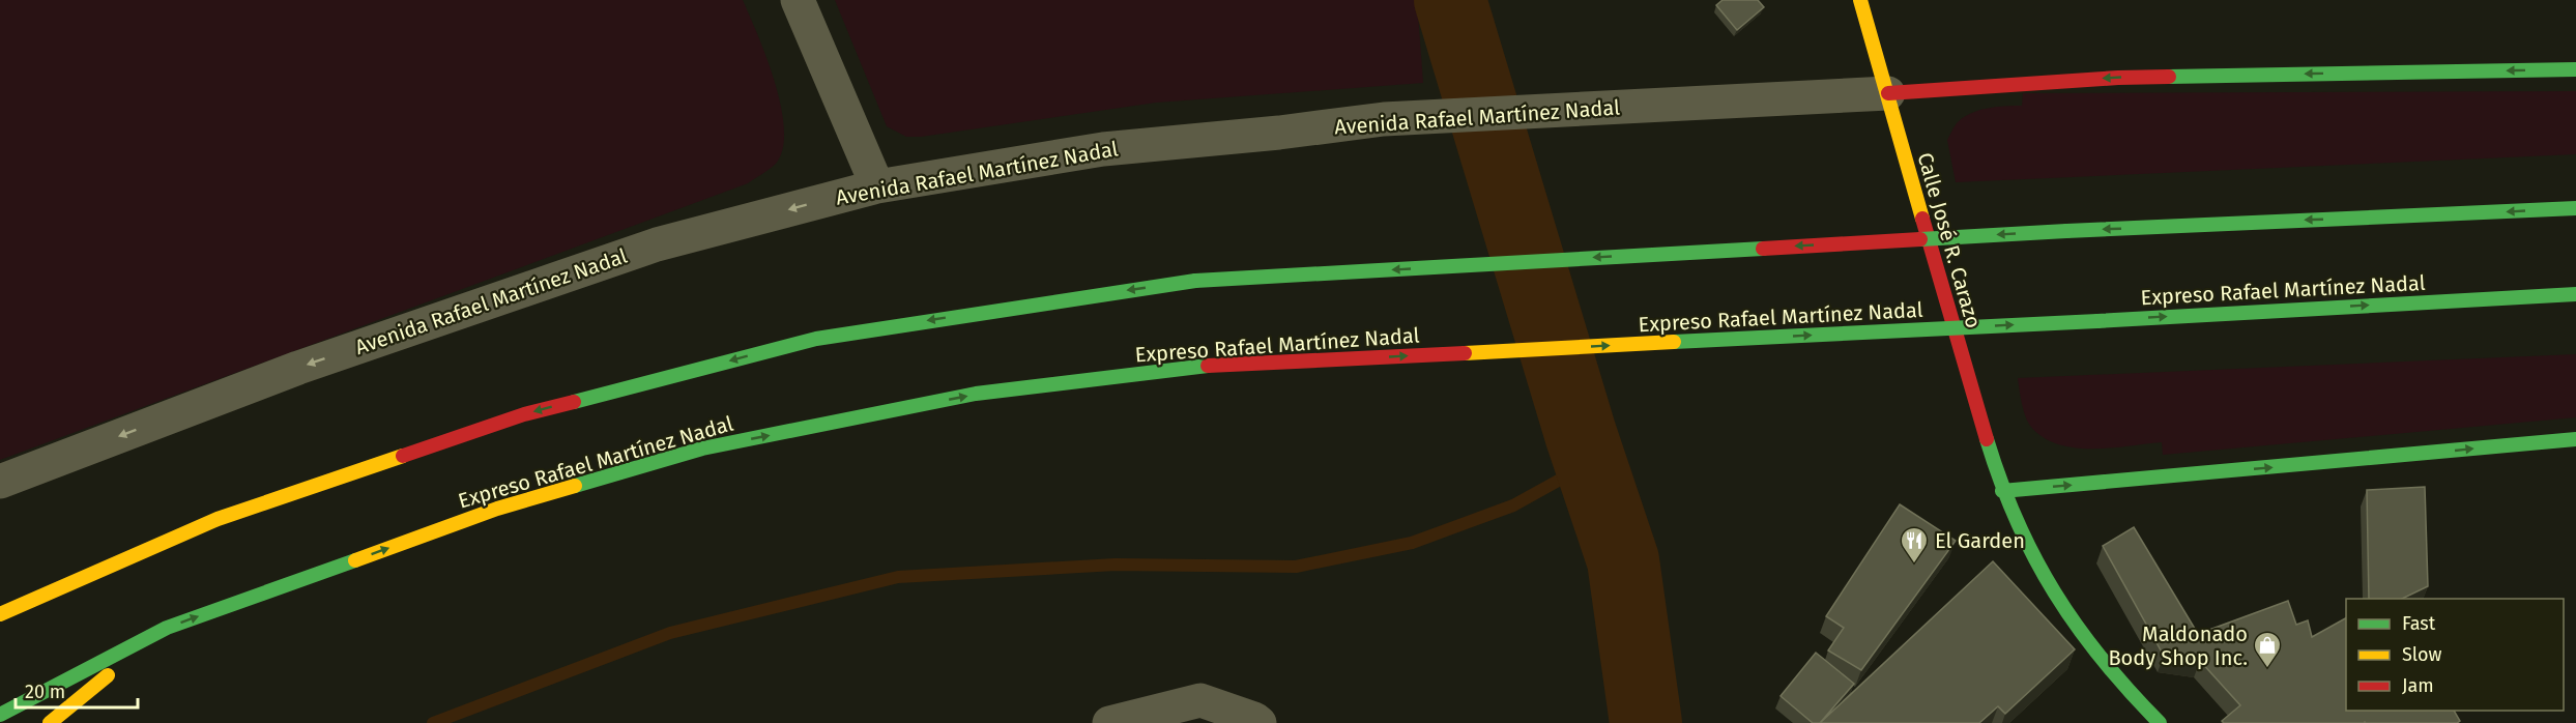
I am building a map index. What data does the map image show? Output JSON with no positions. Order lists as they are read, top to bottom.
{
  "streets": {
    "main road": ["Calle José R. Carazo", "Expreso Rafael Martínez Nadal"],
    "street": ["Avenida Rafael Martínez Nadal"]
  },
  "crossings": [
    ["Avenida Rafael Martínez Nadal", "Calle José R. Carazo"]
  ],
  "one_way": ["Avenida Rafael Martínez Nadal"],
  "places": {
    "restaurant": ["El Garden"],
    "shop": ["Maldonado Body Shop Inc."]
  },
  "legend": ["Fast", "Slow", "Jam"],
  "scale_bar": "20 m"
}
